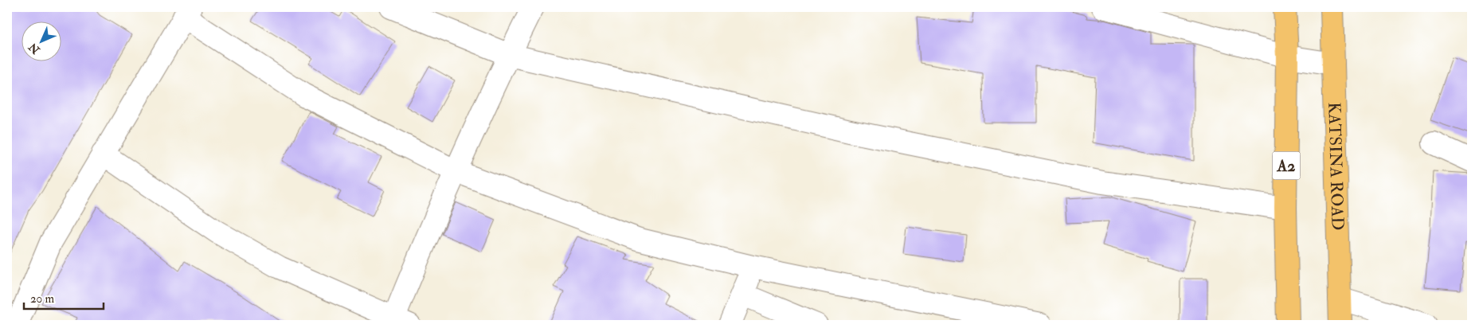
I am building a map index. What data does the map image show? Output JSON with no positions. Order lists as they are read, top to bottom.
{
  "streets": {
    "highway": ["A2", "KATSINA ROAD"]
  },
  "scale_bar": "20 m",
  "north": "bottom left"
}
